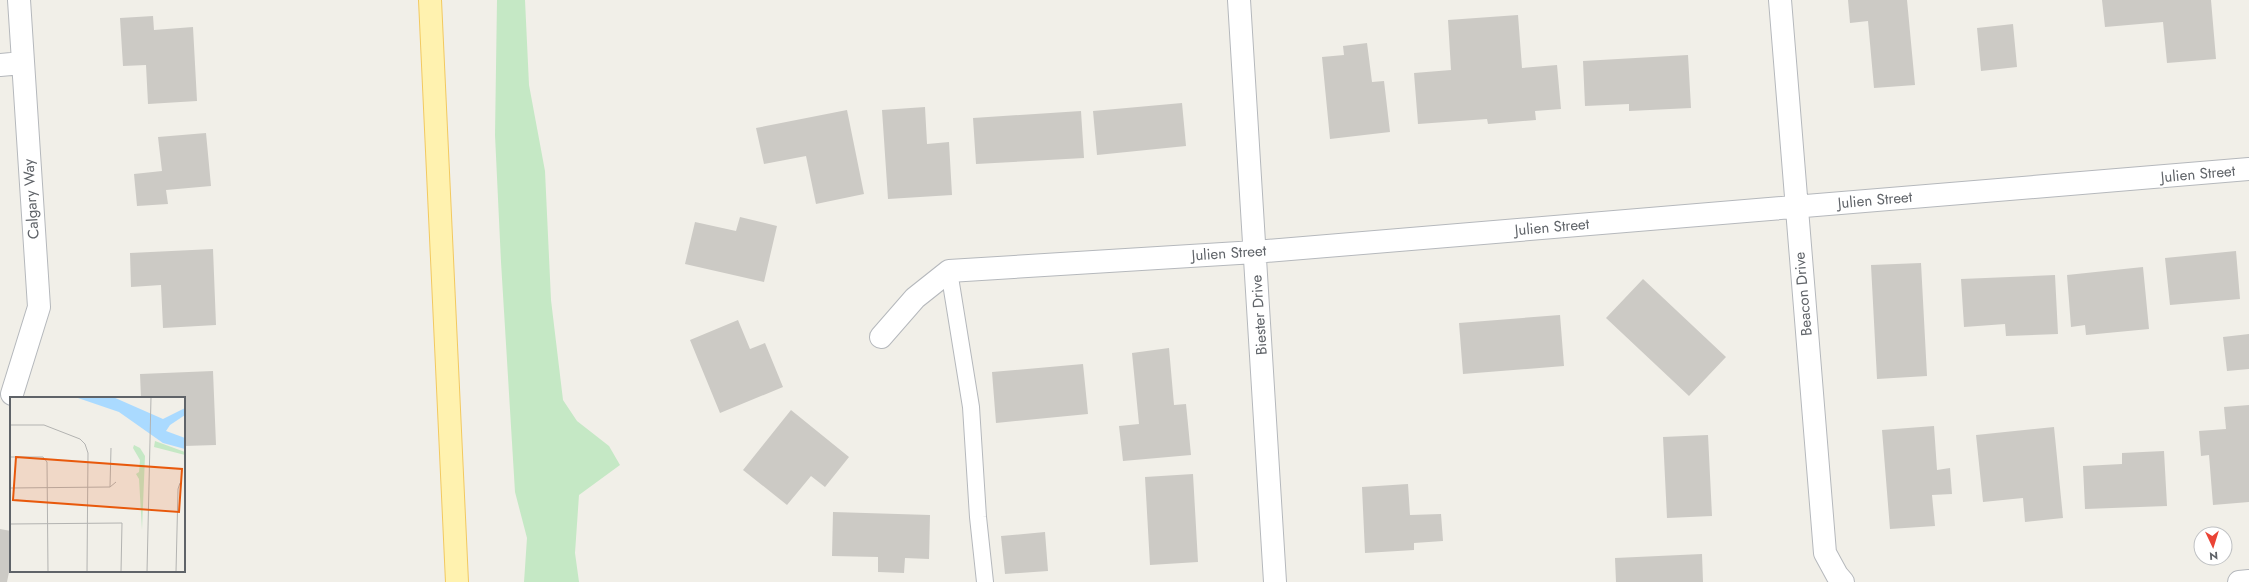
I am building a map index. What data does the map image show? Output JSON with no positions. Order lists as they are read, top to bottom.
{
  "streets": {
    "street": [
      "Julien Street",
      "Calgary Way",
      "Beacon Drive",
      "Biester Drive"
    ]
  },
  "crossings": [
    ["Julien Street", "Beacon Drive"],
    ["Julien Street", "Biester Drive"]
  ],
  "north": "bottom"
}
